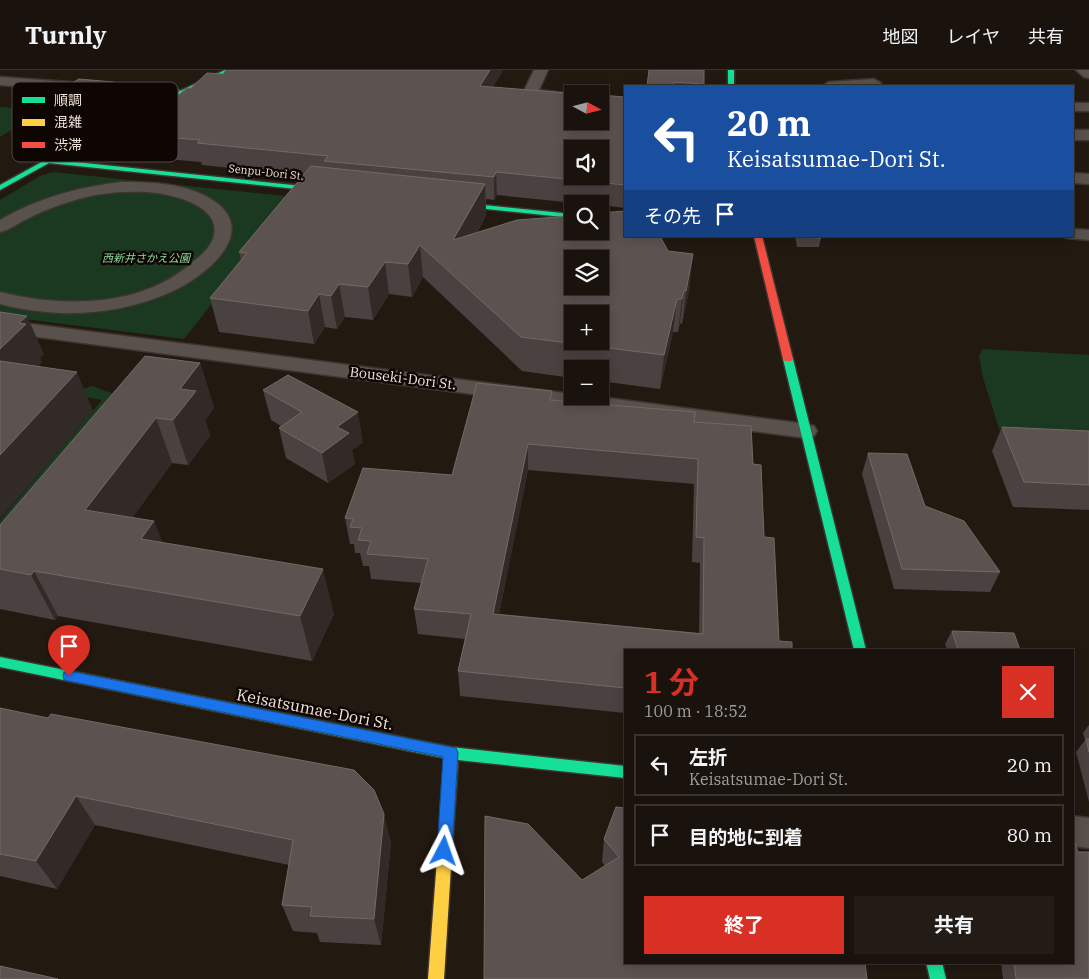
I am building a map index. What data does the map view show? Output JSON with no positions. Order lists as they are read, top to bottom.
{
  "streets": {
    "street": ["Senpu-Dori St.", "Bouseki-Dori St.", "Keisatsumae-Dori St."]
  },
  "parks": ["西新井さかえ公園"],
  "legend": ["順調", "混雑", "渋滞"],
  "north": "right",
  "page": {
    "header": "Turnly",
    "nav": ["地図", "レイヤ", "共有"],
    "map_buttons": ["+", "−"],
    "turn": ["20 m", "Keisatsumae-Dori St."],
    "then": "その先",
    "heading": ["1 分", "100 m · 18:52"],
    "list": [
      {
        "name": "左折",
        "note": "Keisatsumae-Dori St.",
        "value": "20 m"
      },
      {
        "name": "目的地に到着",
        "value": "80 m"
      }
    ],
    "buttons": ["終了", "共有"]
  }
}
